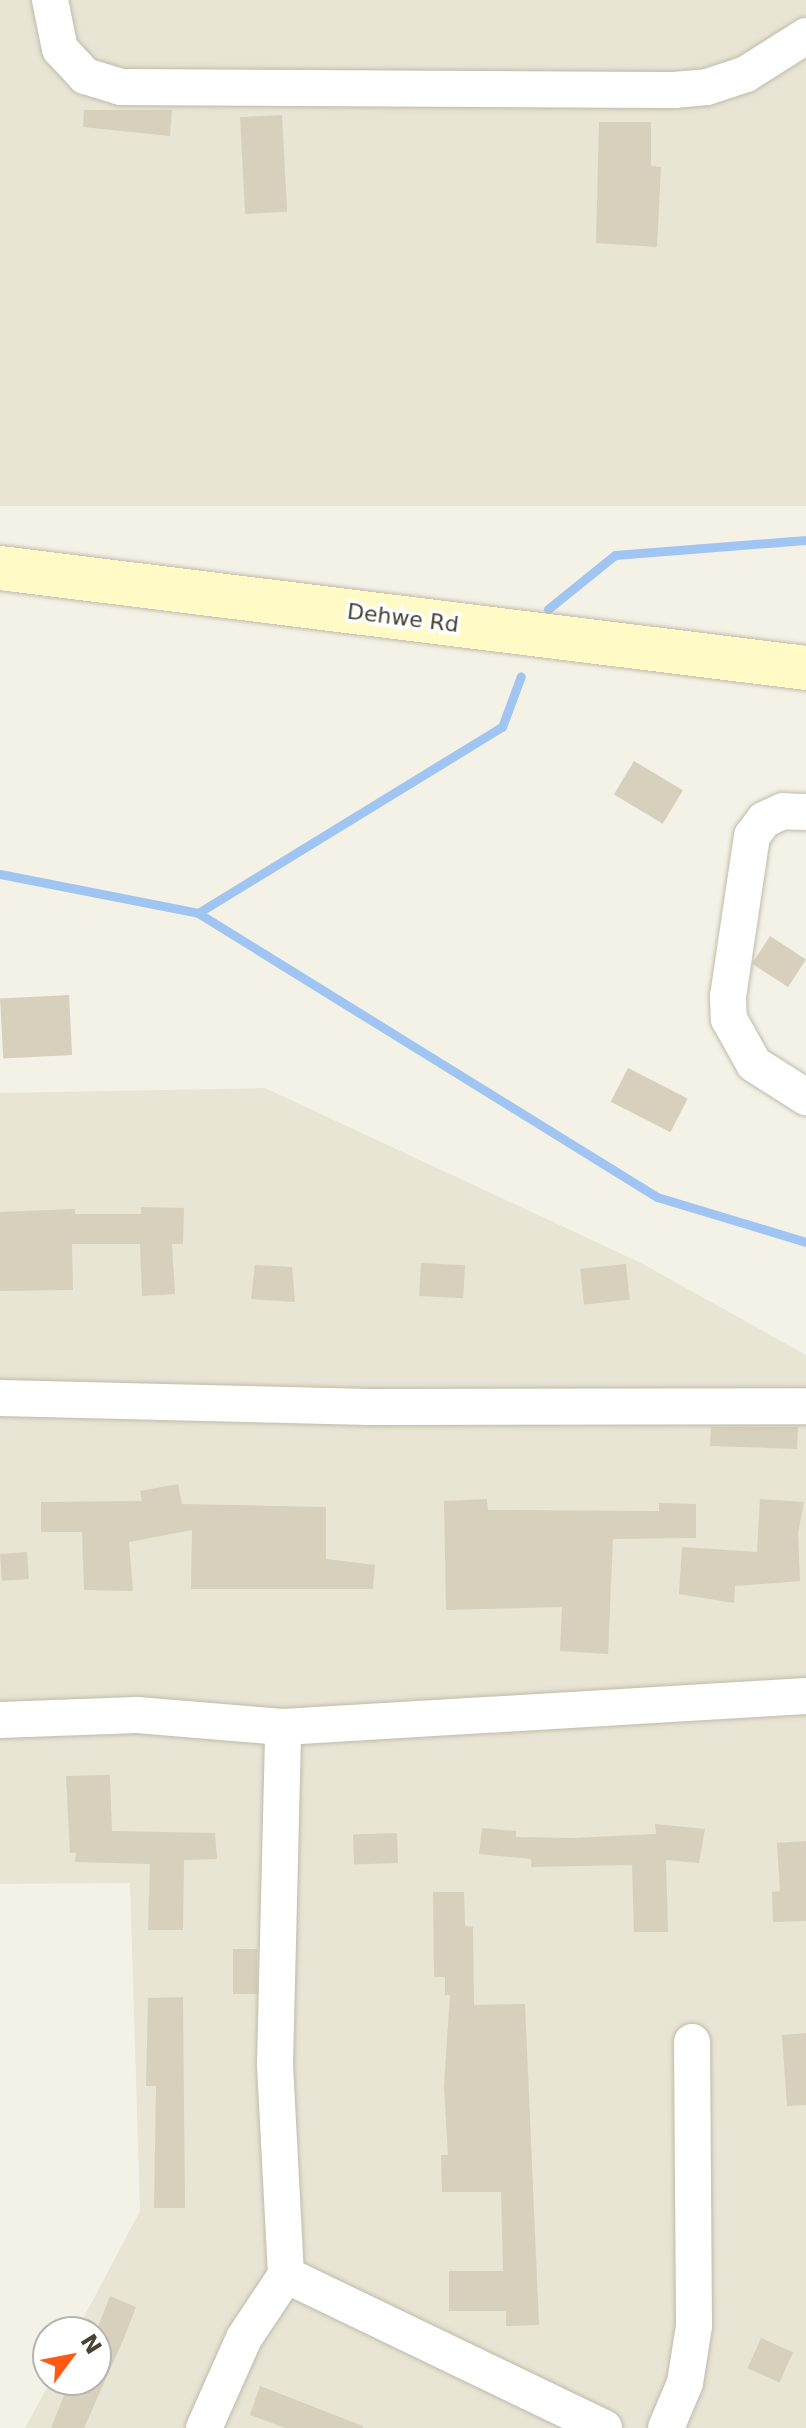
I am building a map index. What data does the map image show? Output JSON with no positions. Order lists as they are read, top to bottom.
{
  "streets": {
    "street": ["Dehwe Rd"]
  },
  "north": "top right"
}
